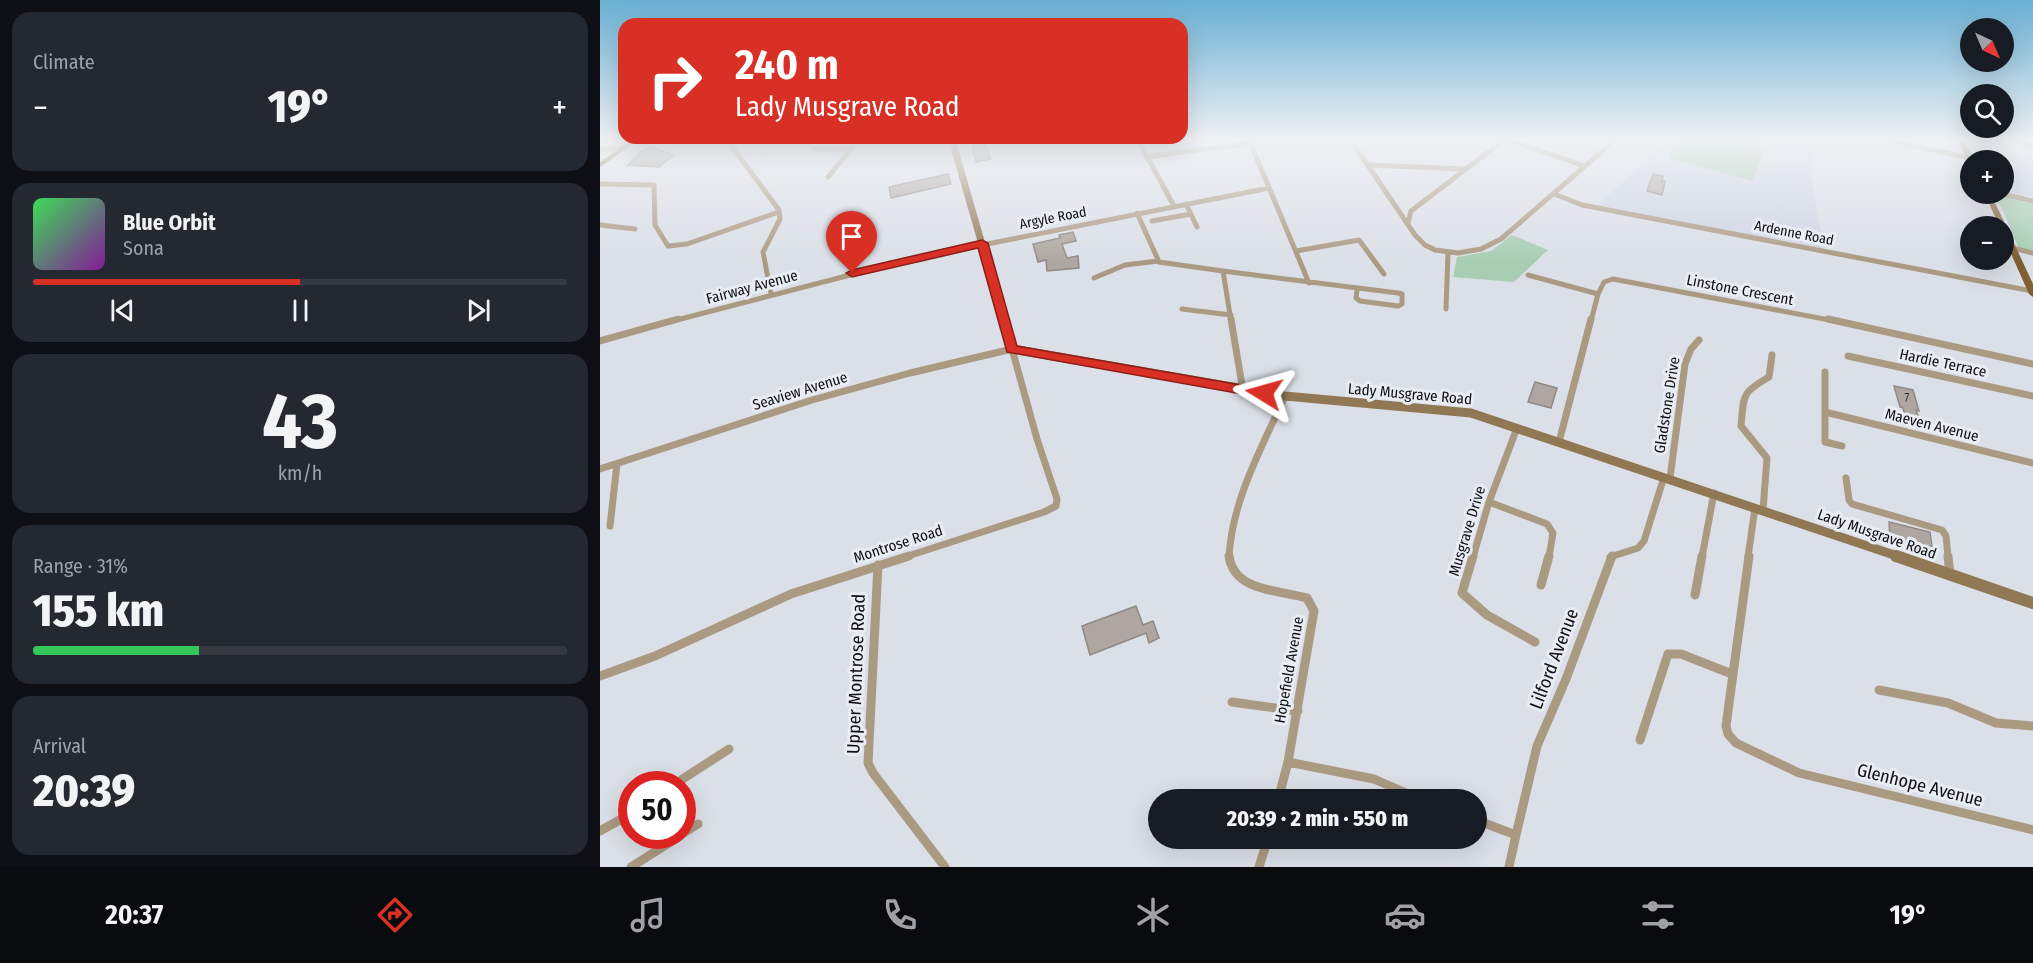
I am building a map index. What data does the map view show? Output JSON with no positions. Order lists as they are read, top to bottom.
{
  "streets": {
    "main road": ["Lady Musgrave Road"],
    "street": [
      "Argyle Road",
      "Ardenne Road",
      "Fairway Avenue",
      "Linstone Crescent",
      "Hardie Terrace",
      "Seaview Avenue",
      "Gladstone Drive",
      "Maeven Avenue",
      "Musgrave Drive",
      "Montrose Road",
      "Lilford Avenue",
      "Hopefield Avenue",
      "Upper Montrose Road",
      "Glenhope Avenue"
    ]
  },
  "crossings": [
    ["Argyle Road", "Fairway Avenue"],
    ["Seaview Avenue", "Lady Musgrave Road"],
    ["Seaview Avenue", "Montrose Road"],
    ["Lady Musgrave Road", "Gladstone Drive"],
    ["Lady Musgrave Road", "Musgrave Drive"],
    ["Lady Musgrave Road", "Montrose Road"],
    ["Lady Musgrave Road", "Lilford Avenue"],
    ["Lady Musgrave Road", "Hopefield Avenue"],
    ["Gladstone Drive", "Lilford Avenue"],
    ["Montrose Road", "Upper Montrose Road"]
  ],
  "house_numbers": ["7"],
  "north": "bottom right",
  "page": {
    "tile": [
      "Climate",
      ["43", "km/h"],
      ["Range · 31%", "155 km"],
      ["Arrival", "20:39"]
    ],
    "map_buttons": ["+", "−"],
    "turn": ["240 m", "Lady Musgrave Road"],
    "heat": ["−", "19°", "+"],
    "song": ["Blue Orbit", "Sona"],
    "limit": "50",
    "trip": "20:39 · 2 min · 550 m",
    "tabs": ["20:37", "19°"]
  }
}
